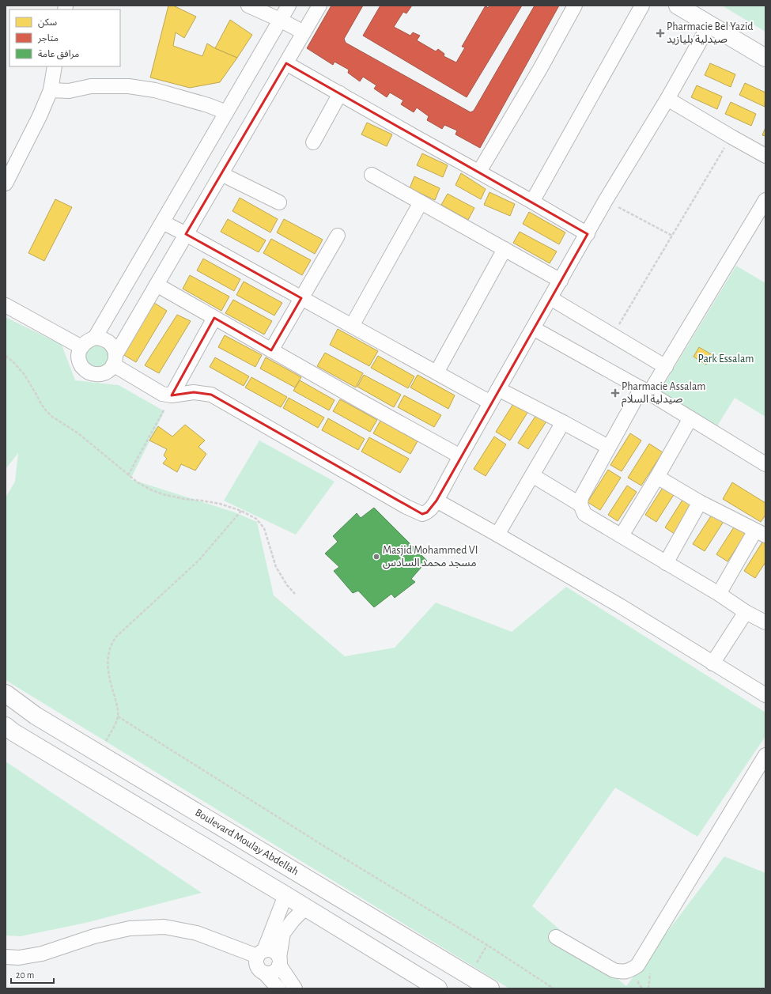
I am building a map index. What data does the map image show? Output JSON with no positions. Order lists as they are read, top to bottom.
{
  "streets": {
    "main road": ["Boulevard Moulay Abdellah"]
  },
  "parks": ["Park Essalam"],
  "places": {
    "health": ["Pharmacie Bel Yazid صيدلية بليازيد", "Pharmacie Assalam صيدلية السلام"],
    "other": ["Masjid Mohammed VI مسجد محمد السادس"]
  },
  "legend": ["سكن", "متاجر", "مرافق عامة"],
  "scale_bar": "20 m"
}
